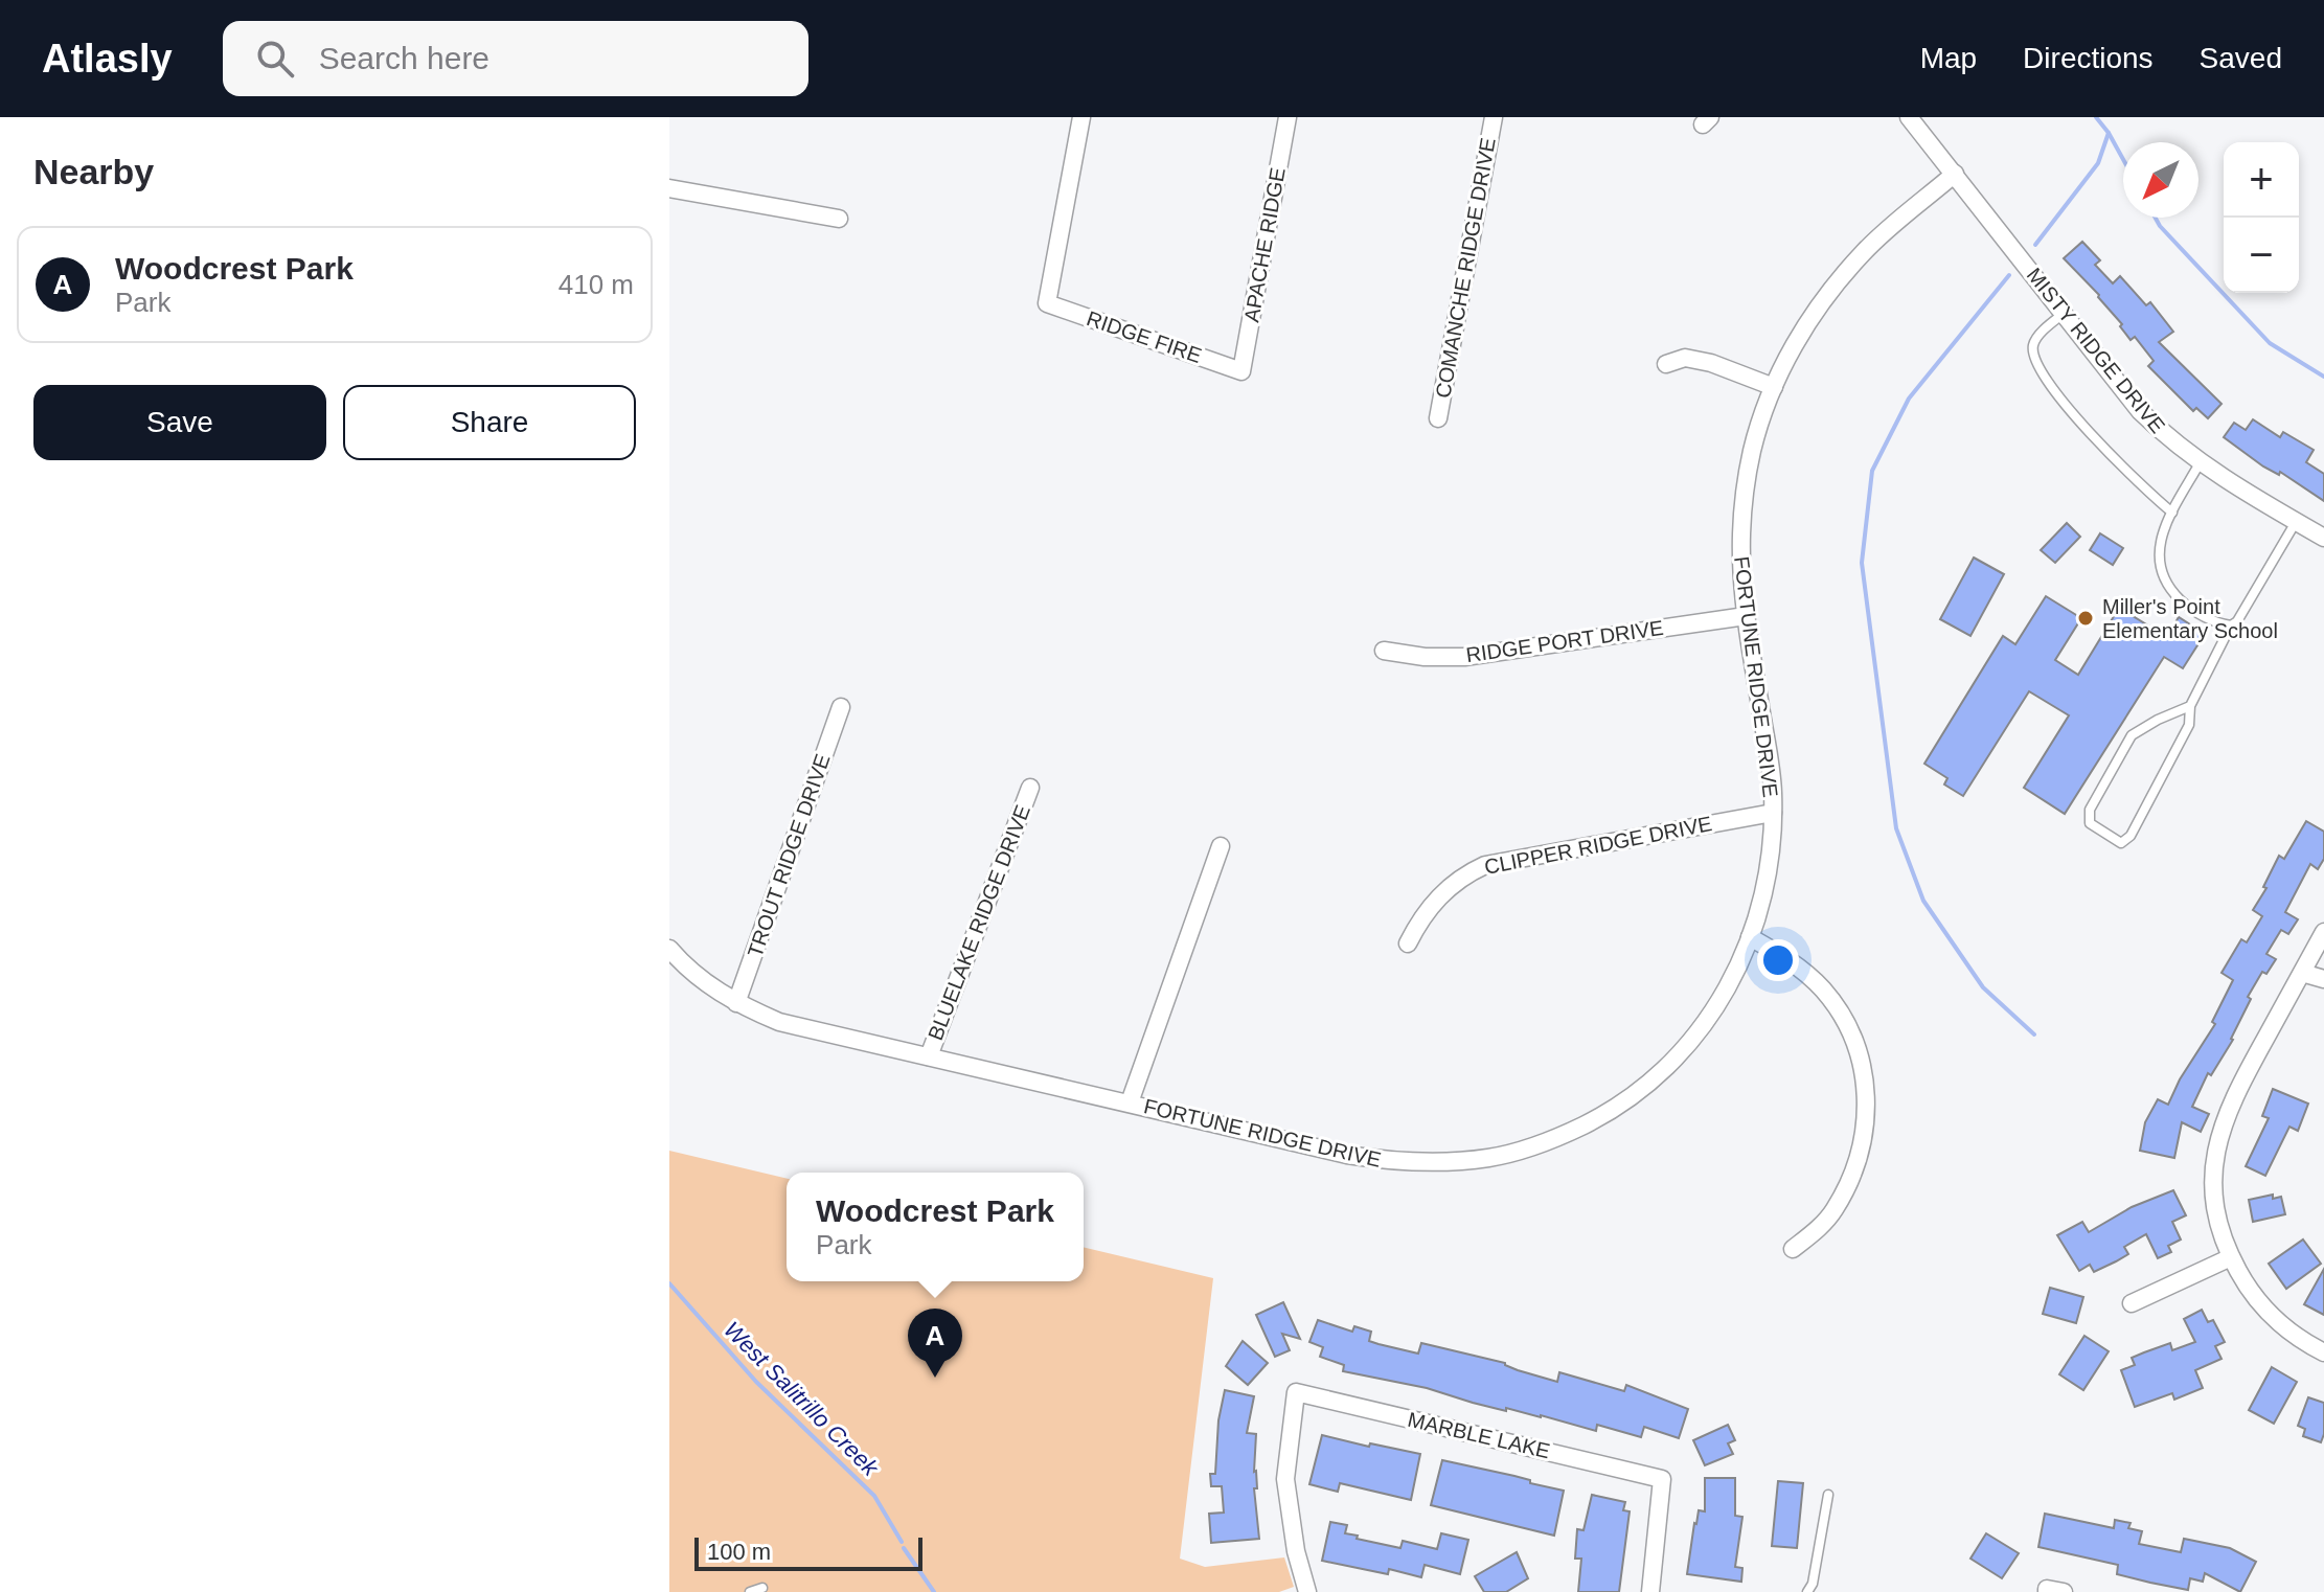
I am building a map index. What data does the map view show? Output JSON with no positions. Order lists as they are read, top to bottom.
{
  "streets": {
    "street": [
      "APACHE RIDGE",
      "COMANCHE RIDGE DRIVE",
      "RIDGE FIRE",
      "MISTY RIDGE DRIVE",
      "RIDGE PORT DRIVE",
      "FORTUNE RIDGE DRIVE",
      "CLIPPER RIDGE DRIVE",
      "TROUT RIDGE DRIVE",
      "BLUELAKE RIDGE DRIVE",
      "MARBLE LAKE"
    ]
  },
  "crossings": [
    ["APACHE RIDGE", "RIDGE FIRE"],
    ["MISTY RIDGE DRIVE", "FORTUNE RIDGE DRIVE"],
    ["RIDGE PORT DRIVE", "FORTUNE RIDGE DRIVE"],
    ["FORTUNE RIDGE DRIVE", "CLIPPER RIDGE DRIVE"],
    ["FORTUNE RIDGE DRIVE", "TROUT RIDGE DRIVE"],
    ["FORTUNE RIDGE DRIVE", "BLUELAKE RIDGE DRIVE"]
  ],
  "water": ["West Salitrillo Creek"],
  "places": ["Miller's Point Elementary School"],
  "scale_bar": "100 m",
  "north": "bottom left",
  "page": {
    "header": "Atlasly",
    "search": "Search here",
    "nav": ["Map", "Directions", "Saved"],
    "heading": "Nearby",
    "map_buttons": ["+", "−"],
    "list": [
      {
        "mark": "A",
        "name": "Woodcrest Park",
        "note": "Park",
        "value": "410 m"
      }
    ],
    "buttons": ["Save", "Share"],
    "popup": ["Woodcrest Park", "Park"],
    "pins": "A",
    "scale": "100 m"
  }
}
